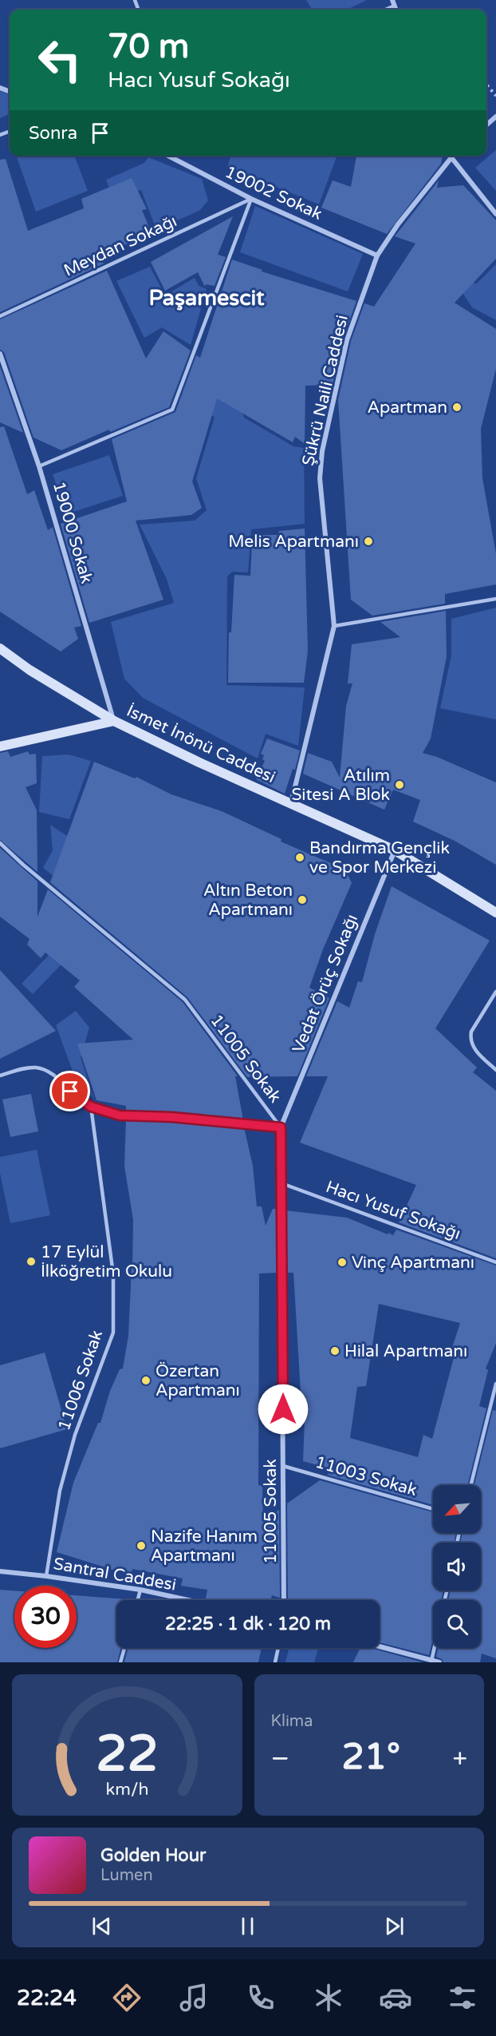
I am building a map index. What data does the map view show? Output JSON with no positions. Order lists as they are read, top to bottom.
{
  "streets": {
    "main road": ["İsmet İnönü Caddesi"],
    "street": [
      "19002 Sokak",
      "Şükrü Naili Caddesi",
      "19000 Sokak",
      "Vedat Örüç Sokağı",
      "11005 Sokak",
      "Santral Caddesi"
    ],
    "lane": [
      "Meydan Sokağı",
      "Hacı Yusuf Sokağı",
      "11006 Sokak",
      "11003 Sokak"
    ]
  },
  "crossings": [
    ["19002 Sokak", "Meydan Sokağı"],
    ["19002 Sokak", "Şükrü Naili Caddesi"],
    ["Şükrü Naili Caddesi", "İsmet İnönü Caddesi"],
    ["19000 Sokak", "İsmet İnönü Caddesi"],
    ["İsmet İnönü Caddesi", "Vedat Örüç Sokağı"],
    ["Vedat Örüç Sokağı", "11005 Sokak"],
    ["11005 Sokak", "Hacı Yusuf Sokağı"],
    ["11005 Sokak", "11003 Sokak"],
    ["11006 Sokak", "Santral Caddesi"]
  ],
  "districts": ["Paşamescit"],
  "places": [
    "Apartman",
    "Melis Apartmanı",
    "Atılım Sitesi A Blok",
    "Bandırma Gençlik ve Spor Merkezi",
    "Altın Beton Apartmanı",
    "17 Eylül İlköğretim Okulu",
    "Vinç Apartmanı",
    "Hilal Apartmanı",
    "Özertan Apartmanı",
    "Nazife Hanım Apartmanı"
  ],
  "north": "bottom left",
  "page": {
    "turn": ["70 m", "Hacı Yusuf Sokağı"],
    "then": "Sonra",
    "limit": "30",
    "trip": "22:25 · 1 dk · 120 m",
    "tile": "Klima",
    "heat": ["−", "21°", "+"],
    "song": ["Golden Hour", "Lumen"],
    "tabs": "22:24",
    "gauge": ["22", "km/h"]
  }
}
